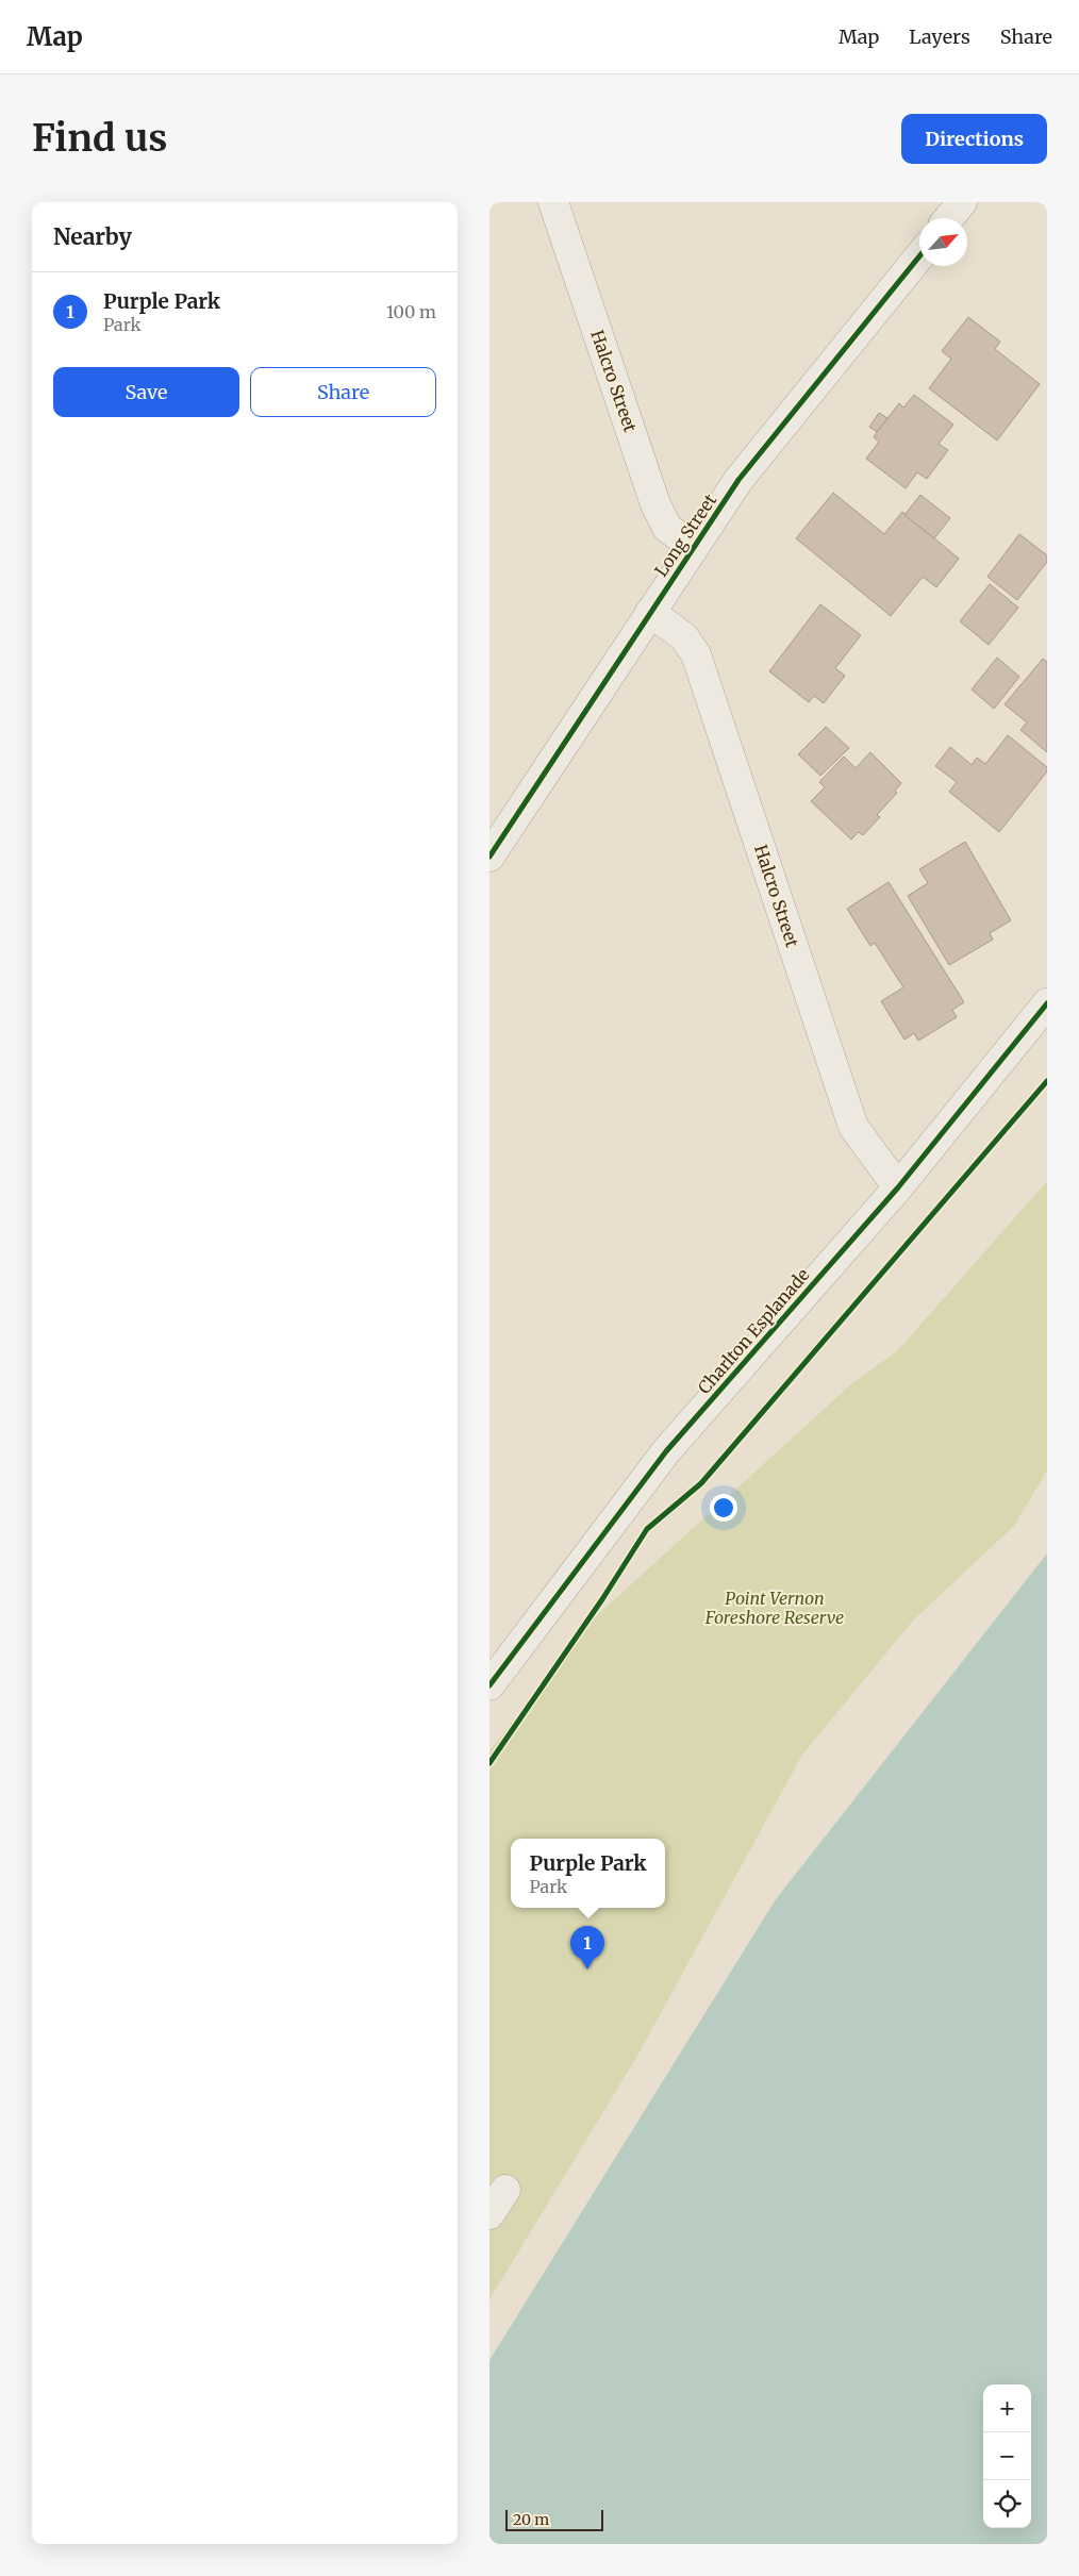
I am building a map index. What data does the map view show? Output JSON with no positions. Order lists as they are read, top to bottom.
{
  "streets": {
    "street": ["Halcro Street", "Long Street", "Charlton Esplanade"]
  },
  "crossings": [
    ["Halcro Street", "Long Street"],
    ["Halcro Street", "Charlton Esplanade"]
  ],
  "parks": ["Point Vernon Foreshore Reserve"],
  "scale_bar": "20 m",
  "north": "top right",
  "page": {
    "header": "Map",
    "nav": ["Map", "Layers", "Share"],
    "buttons": [
      "Directions",
      ["Save", "Share"]
    ],
    "title": "Find us",
    "heading": "Nearby",
    "list": [
      {
        "mark": "1",
        "name": "Purple Park",
        "note": "Park",
        "value": "100 m"
      }
    ],
    "popup": ["Purple Park", "Park"],
    "pins": "1",
    "map_buttons": ["+", "−"],
    "scale": "20 m"
  }
}
